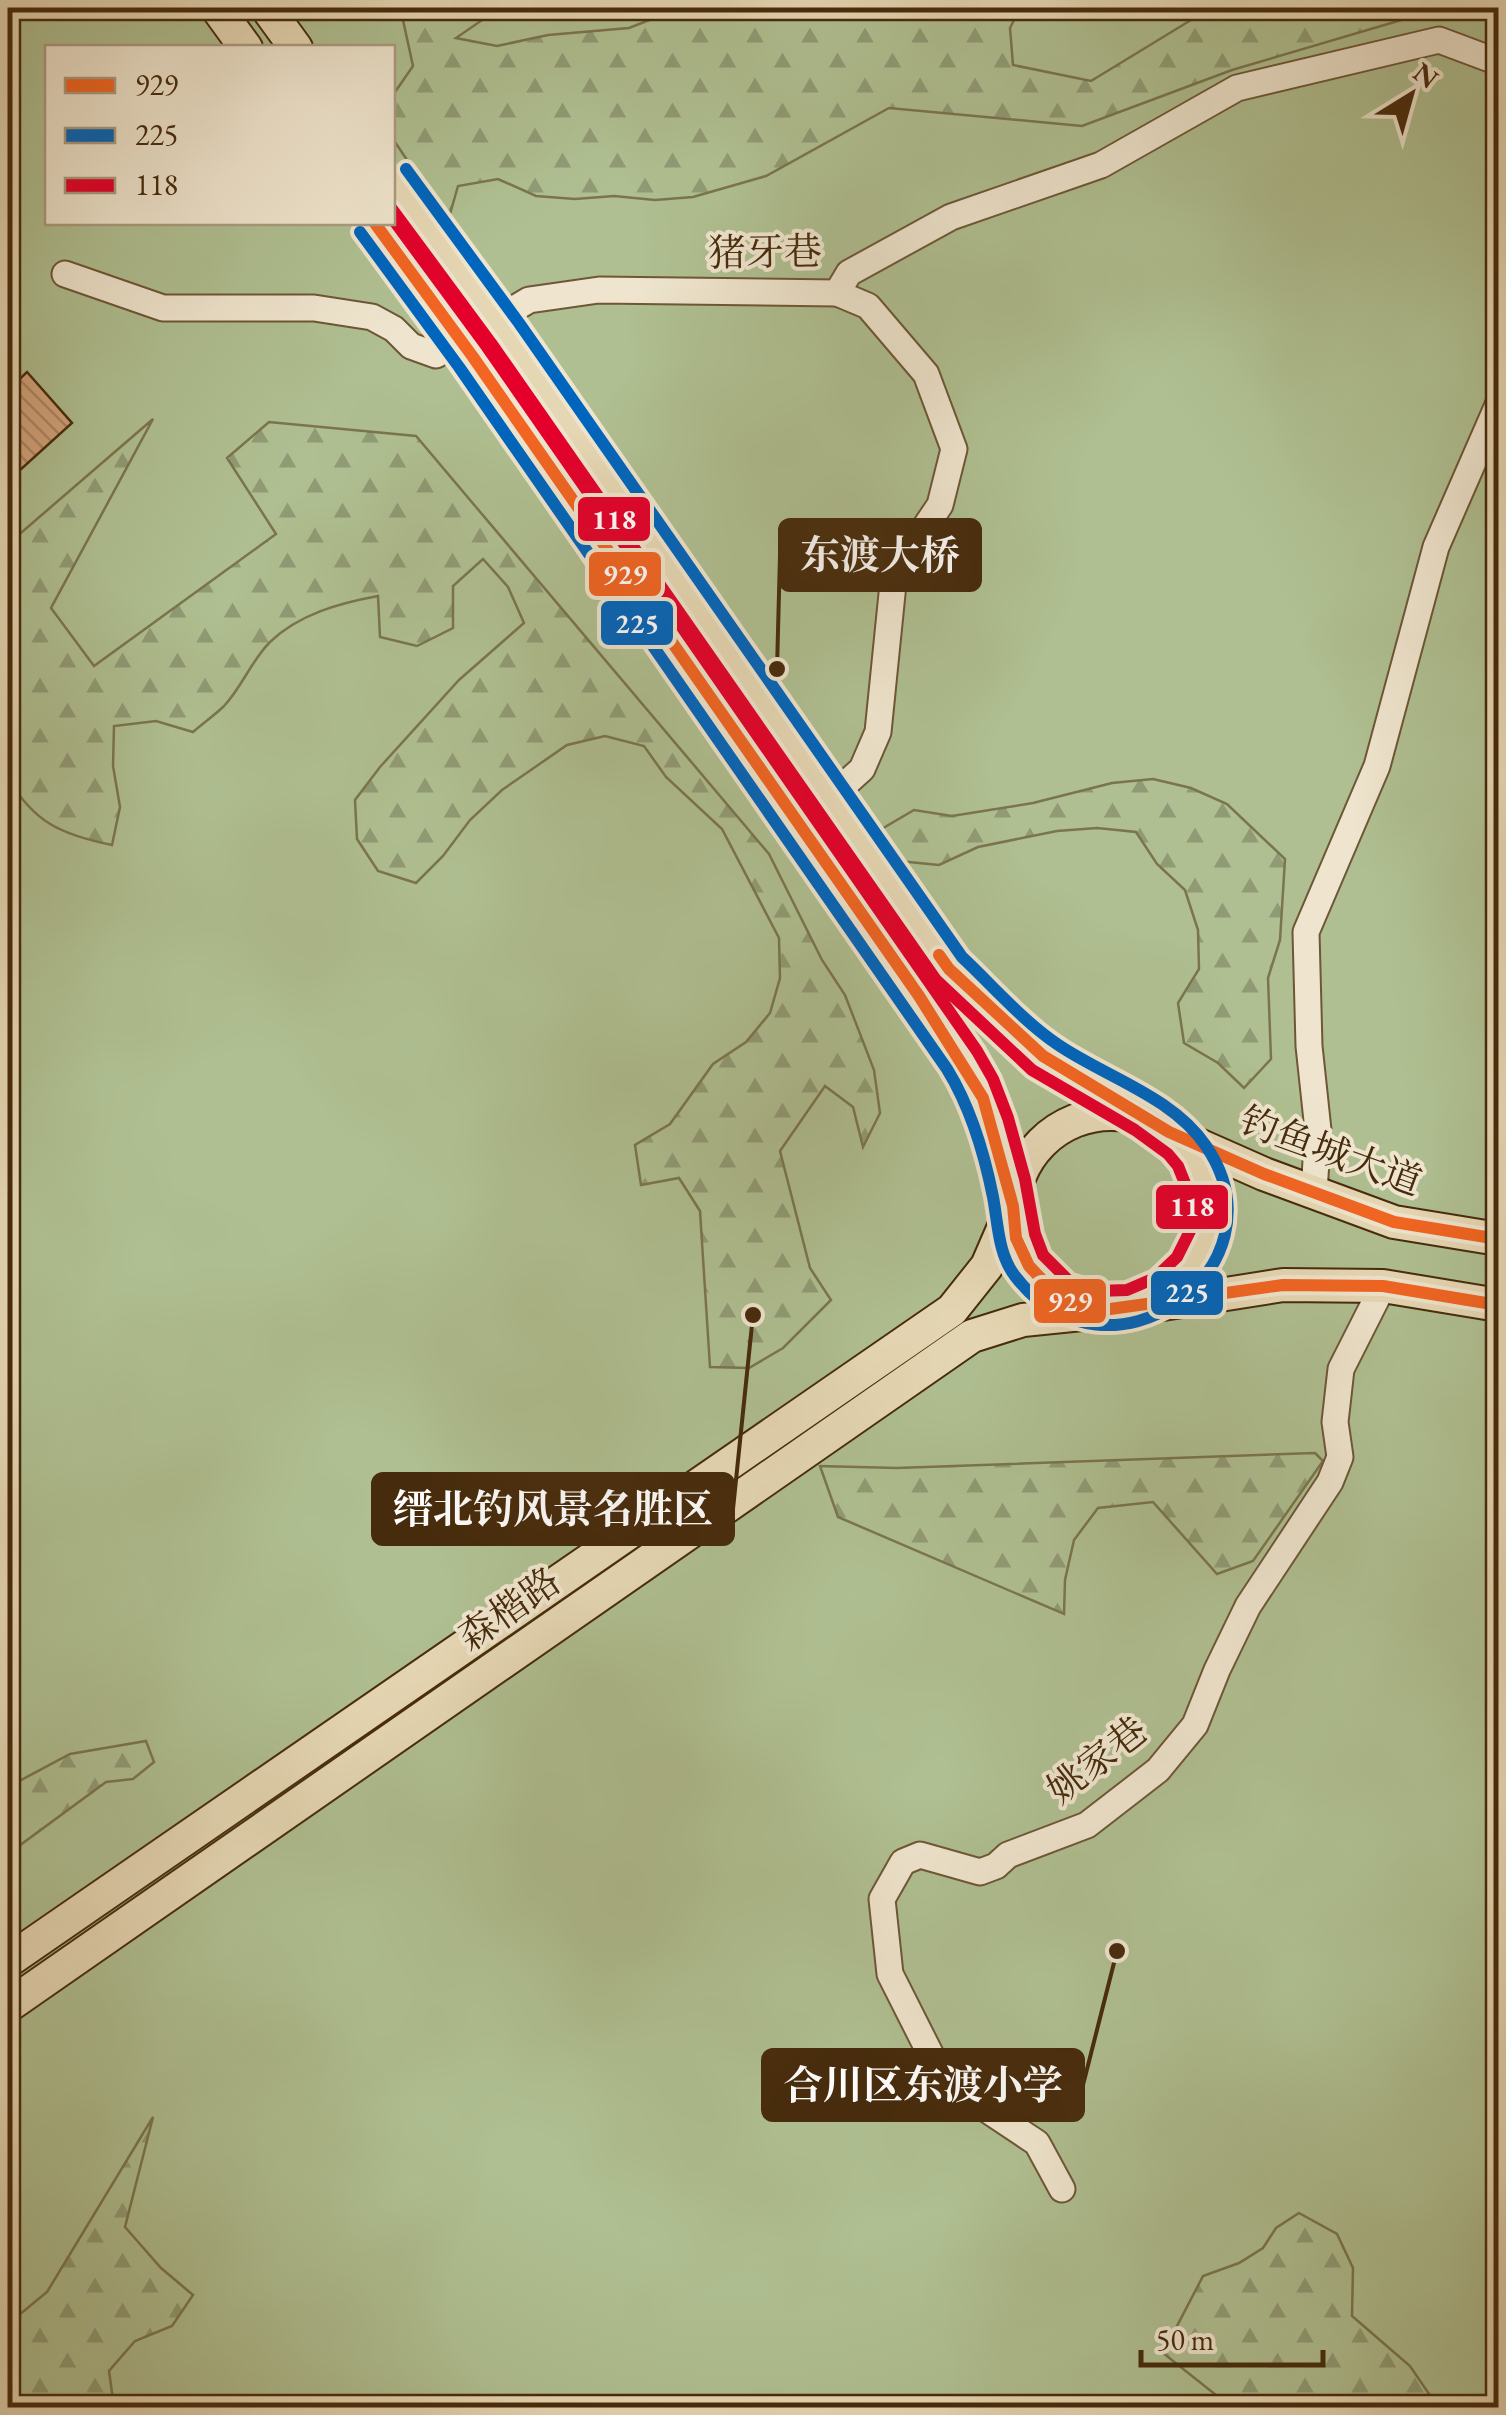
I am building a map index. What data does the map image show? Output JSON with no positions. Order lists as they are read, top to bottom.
{
  "streets": {
    "main road": ["钓鱼城大道", "森楷路"],
    "street": ["猪牙巷", "姚家巷"]
  },
  "crossings": [
    ["钓鱼城大道", "森楷路"]
  ],
  "places": ["东渡大桥", "缙北钓风景名胜区", "合川区东渡小学"],
  "lines": ["transit line 225", "transit line 118", "transit line 929"],
  "legend": ["929", "225", "118"],
  "scale_bar": "50 m",
  "north": "top right"
}
